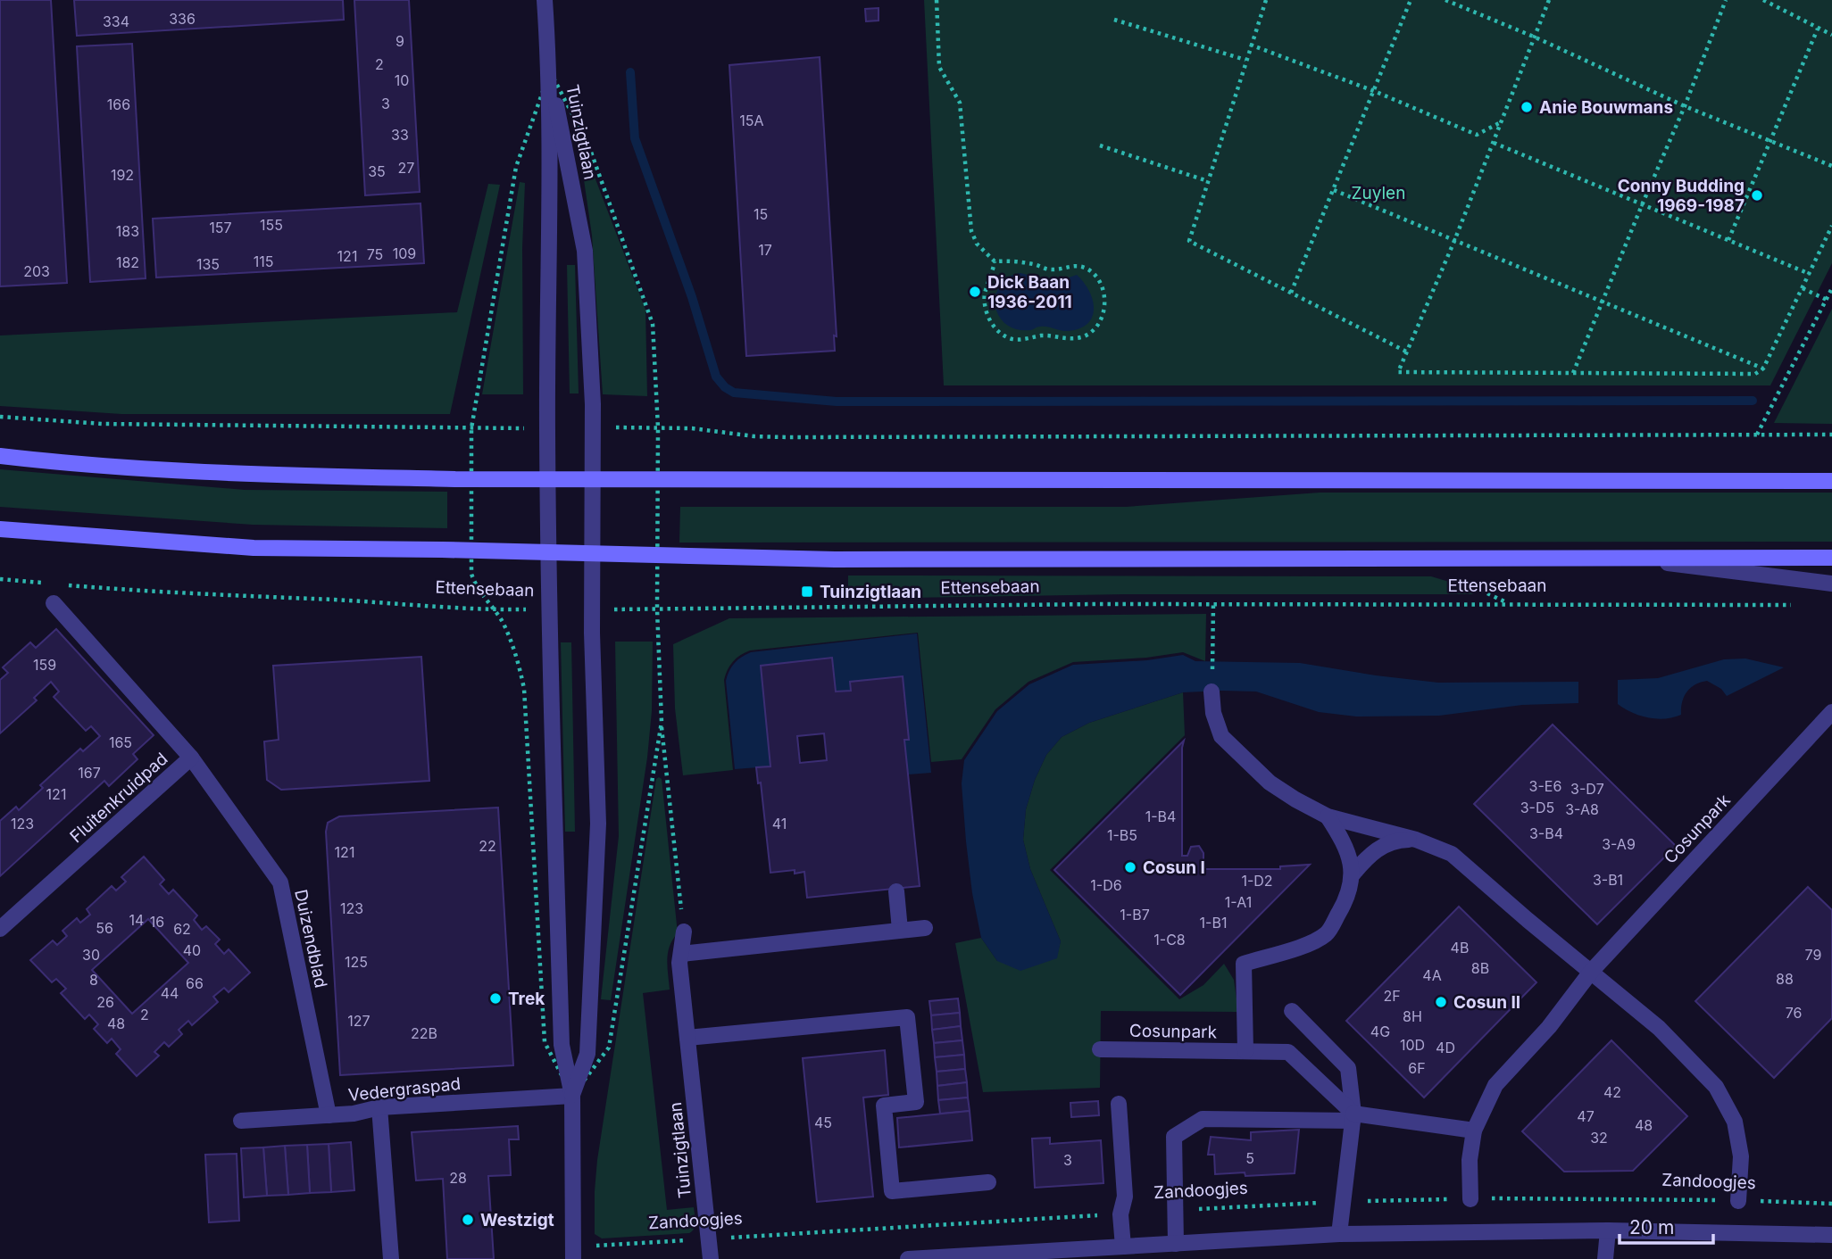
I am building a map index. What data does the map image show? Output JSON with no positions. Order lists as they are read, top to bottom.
{
  "streets": {
    "main road": ["Ettensebaan"],
    "street": [
      "Tuinzigtlaan",
      "Fluitenkruidpad",
      "Cosunpark",
      "Duizendblad",
      "Vedergraspad"
    ],
    "path": ["Zandoogjes"]
  },
  "crossings": [
    ["Tuinzigtlaan", "Ettensebaan"],
    ["Tuinzigtlaan", "Vedergraspad"],
    ["Tuinzigtlaan", "Zandoogjes"],
    ["Fluitenkruidpad", "Duizendblad"],
    ["Cosunpark", "Zandoogjes"],
    ["Duizendblad", "Vedergraspad"]
  ],
  "parks": ["Zuylen"],
  "places": {
    "other": [
      "Anie Bouwmans",
      "Conny Budding 1969-1987",
      "Dick Baan 1936-2011",
      "Cosun I",
      "Trek",
      "Cosun II",
      "Westzigt"
    ],
    "transit": ["Tuinzigtlaan"]
  },
  "house_numbers": [
    "336",
    "334",
    "9",
    "2",
    "10",
    "3",
    "166",
    "15A",
    "33",
    "27",
    "35",
    "192",
    "15",
    "155",
    "157",
    "183",
    "17",
    "109",
    "75",
    "121",
    "115",
    "182",
    "135",
    "203",
    "159",
    "165",
    "167",
    "3-E6",
    "3-D7",
    "121",
    "3-D5",
    "3-A8",
    "1-B4",
    "123",
    "41",
    "3-B4",
    "1-B5",
    "3-A9",
    "22",
    "121",
    "3-B1",
    "1-D2",
    "1-D6",
    "1-A1",
    "123",
    "1-B7",
    "14",
    "16",
    "1-B1",
    "56",
    "62",
    "1-C8",
    "4B",
    "40",
    "30",
    "79",
    "125",
    "8B",
    "4A",
    "88",
    "8",
    "66",
    "44",
    "2F",
    "26",
    "76",
    "2",
    "8H",
    "127",
    "48",
    "4G",
    "22B",
    "10D",
    "4D",
    "6F",
    "42",
    "47",
    "45",
    "48",
    "32",
    "5",
    "3",
    "28"
  ],
  "scale_bar": "20 m"
}
